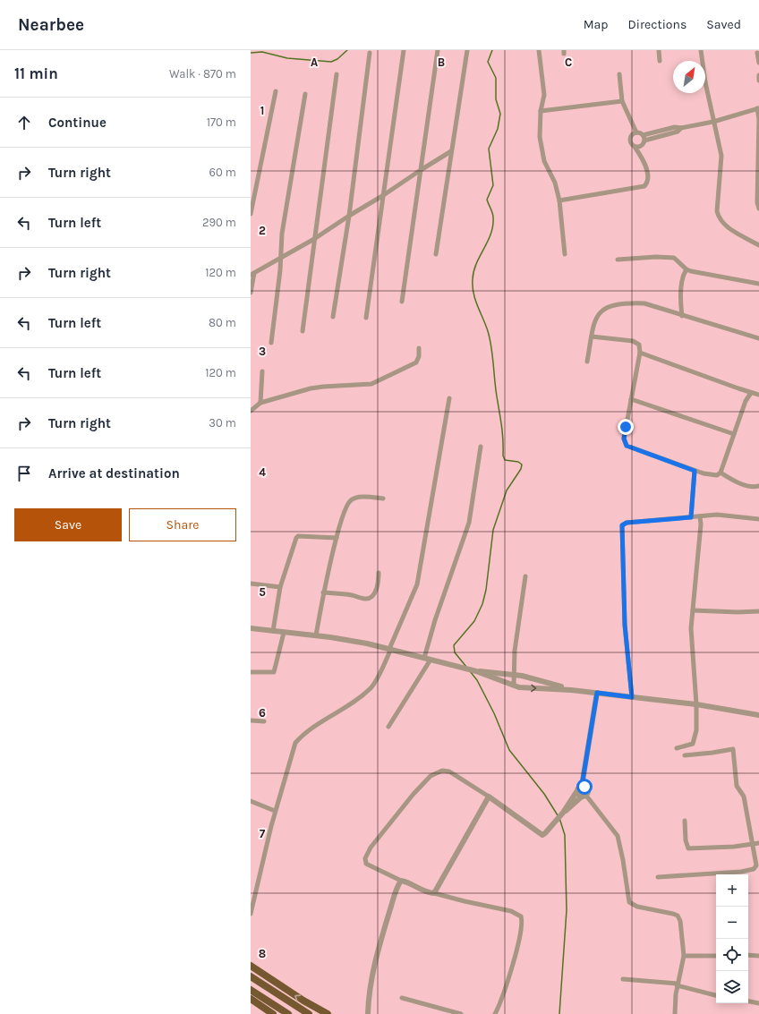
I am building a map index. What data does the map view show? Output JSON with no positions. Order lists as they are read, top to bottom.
{
  "north": "top right",
  "page": {
    "header": "Nearbee",
    "nav": ["Map", "Directions", "Saved"],
    "heading": ["11 min", "Walk · 870 m"],
    "list": [
      ["Continue", "170 m"],
      ["Turn right", "60 m"],
      ["Turn left", "290 m"],
      ["Turn right", "120 m"],
      ["Turn left", "80 m"],
      ["Turn left", "120 m"],
      ["Turn right", "30 m"],
      "Arrive at destination"
    ],
    "buttons": ["Save", "Share"],
    "map_buttons": ["+", "−"]
  },
  "grid": {
    "columns": ["A", "B", "C"],
    "rows": [
      "1",
      "2",
      "3",
      "4",
      "5",
      "6",
      "7",
      "8"
    ]
  }
}
